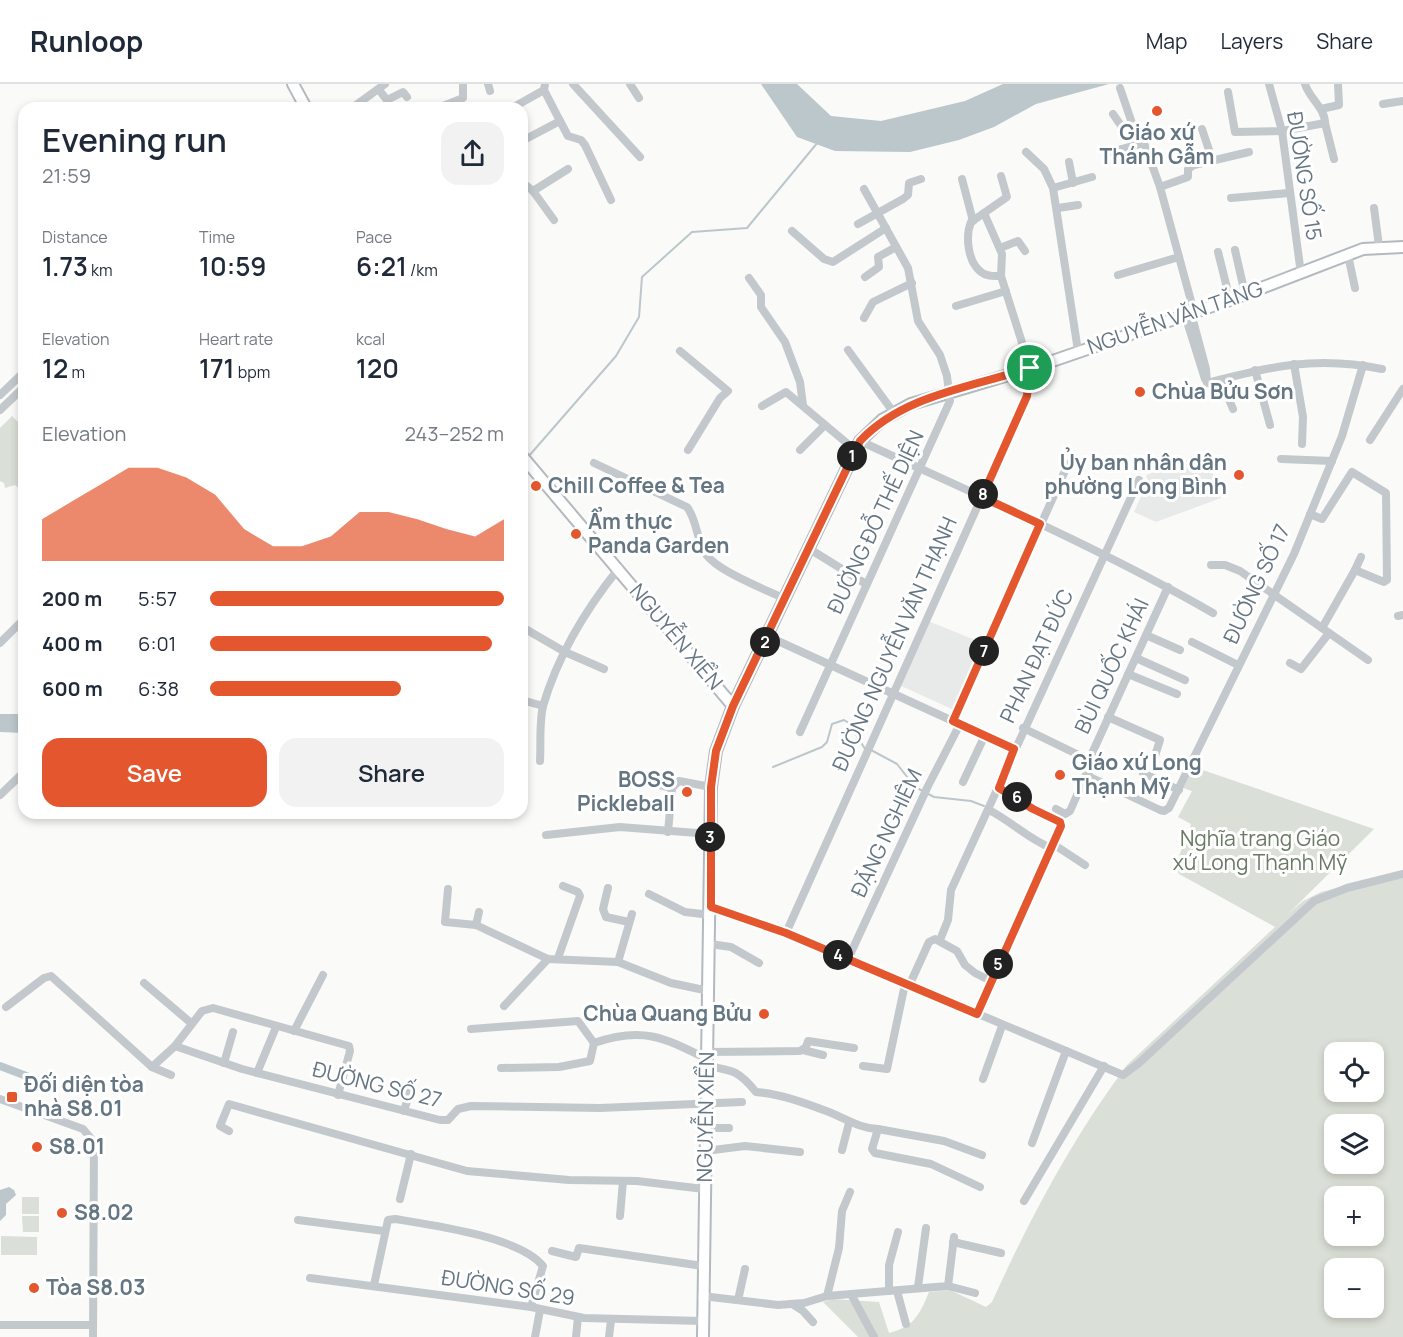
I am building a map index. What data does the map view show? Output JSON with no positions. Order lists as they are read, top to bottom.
{
  "streets": {
    "main road": ["NGUYỄN VĂN TĂNG", "NGUYỄN XIỂN"],
    "street": [
      "ĐƯỜNG SỐ 15",
      "ĐƯỜNG ĐỖ THẾ DIỆN",
      "ĐƯỜNG SỐ 17",
      "ĐƯỜNG NGUYỄN VĂN THẠNH",
      "PHAN ĐẠT ĐỨC",
      "BÙI QUỐC KHÁI",
      "ĐẶNG NGHIÊM",
      "ĐƯỜNG SỐ 27",
      "ĐƯỜNG SỐ 29"
    ]
  },
  "crossings": [
    ["ĐƯỜNG SỐ 15", "NGUYỄN VĂN TĂNG"],
    ["NGUYỄN VĂN TĂNG", "ĐƯỜNG ĐỖ THẾ DIỆN"],
    ["NGUYỄN VĂN TĂNG", "NGUYỄN XIỂN"],
    ["NGUYỄN VĂN TĂNG", "ĐƯỜNG NGUYỄN VĂN THẠNH"],
    ["ĐƯỜNG SỐ 17", "BÙI QUỐC KHÁI"],
    ["NGUYỄN XIỂN", "ĐƯỜNG SỐ 27"],
    ["NGUYỄN XIỂN", "ĐƯỜNG SỐ 29"]
  ],
  "parks": ["Nghĩa trang Giáo xứ Long Thạnh Mỹ"],
  "places": {
    "other": [
      "Giáo xứ Thánh Gẫm",
      "Chùa Bửu Sơn",
      "Ủy ban nhân dân phường Long Bình",
      "Chill Coffee & Tea",
      "Ẩm thực Panda Garden",
      "Giáo xứ Long Thạnh Mỹ",
      "BOSS Pickleball",
      "Chùa Quang Bửu",
      "S8.01",
      "S8.02",
      "Tòa S8.03"
    ],
    "transit": ["Đối diện tòa nhà S8.01"]
  },
  "page": {
    "header": "Runloop",
    "nav": ["Map", "Layers", "Share"],
    "heading": ["Evening run", "21:59"],
    "stats": [
      ["Distance", "1.73 km"],
      ["Time", "10:59"],
      ["Pace", "6:21 /km"],
      ["Elevation", "12 m"],
      ["Heart rate", "171 bpm"],
      ["kcal", "120"]
    ],
    "chart": ["Elevation", "243–252 m"],
    "pins": [
      "1",
      "8",
      "2",
      "7",
      "6",
      "3",
      "4",
      "5"
    ],
    "list": [
      {
        "name": "200 m",
        "note": "5:57"
      },
      {
        "name": "400 m",
        "note": "6:01"
      },
      {
        "name": "600 m",
        "note": "6:38"
      }
    ],
    "buttons": ["Save", "Share"],
    "map_buttons": ["+", "−"]
  }
}
